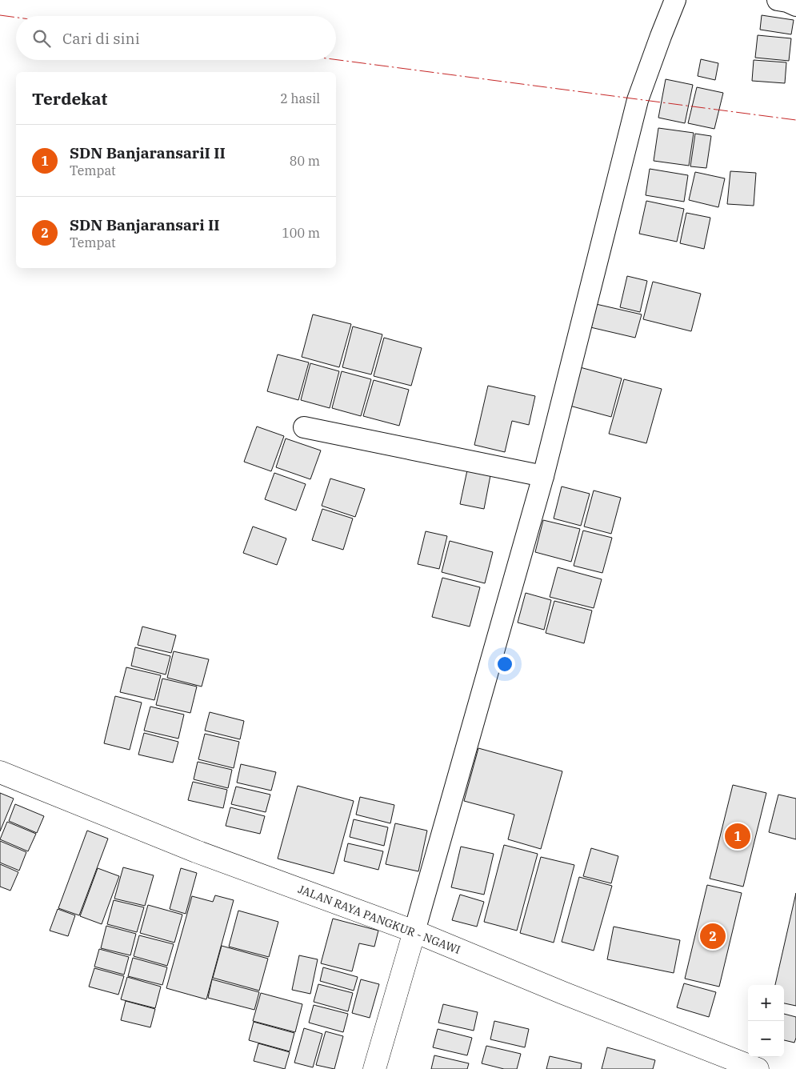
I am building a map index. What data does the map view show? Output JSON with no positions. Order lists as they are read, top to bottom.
{
  "streets": {
    "main road": ["JALAN RAYA PANGKUR - NGAWI"]
  },
  "page": {
    "search": "Cari di sini",
    "heading": ["Terdekat", "2 hasil"],
    "list": [
      {
        "mark": "1",
        "name": "SDN BanjaransariI II",
        "note": "Tempat",
        "value": "80 m"
      },
      {
        "mark": "2",
        "name": "SDN Banjaransari II",
        "note": "Tempat",
        "value": "100 m"
      }
    ],
    "pins": ["1", "2"],
    "map_buttons": ["+", "−"]
  }
}
